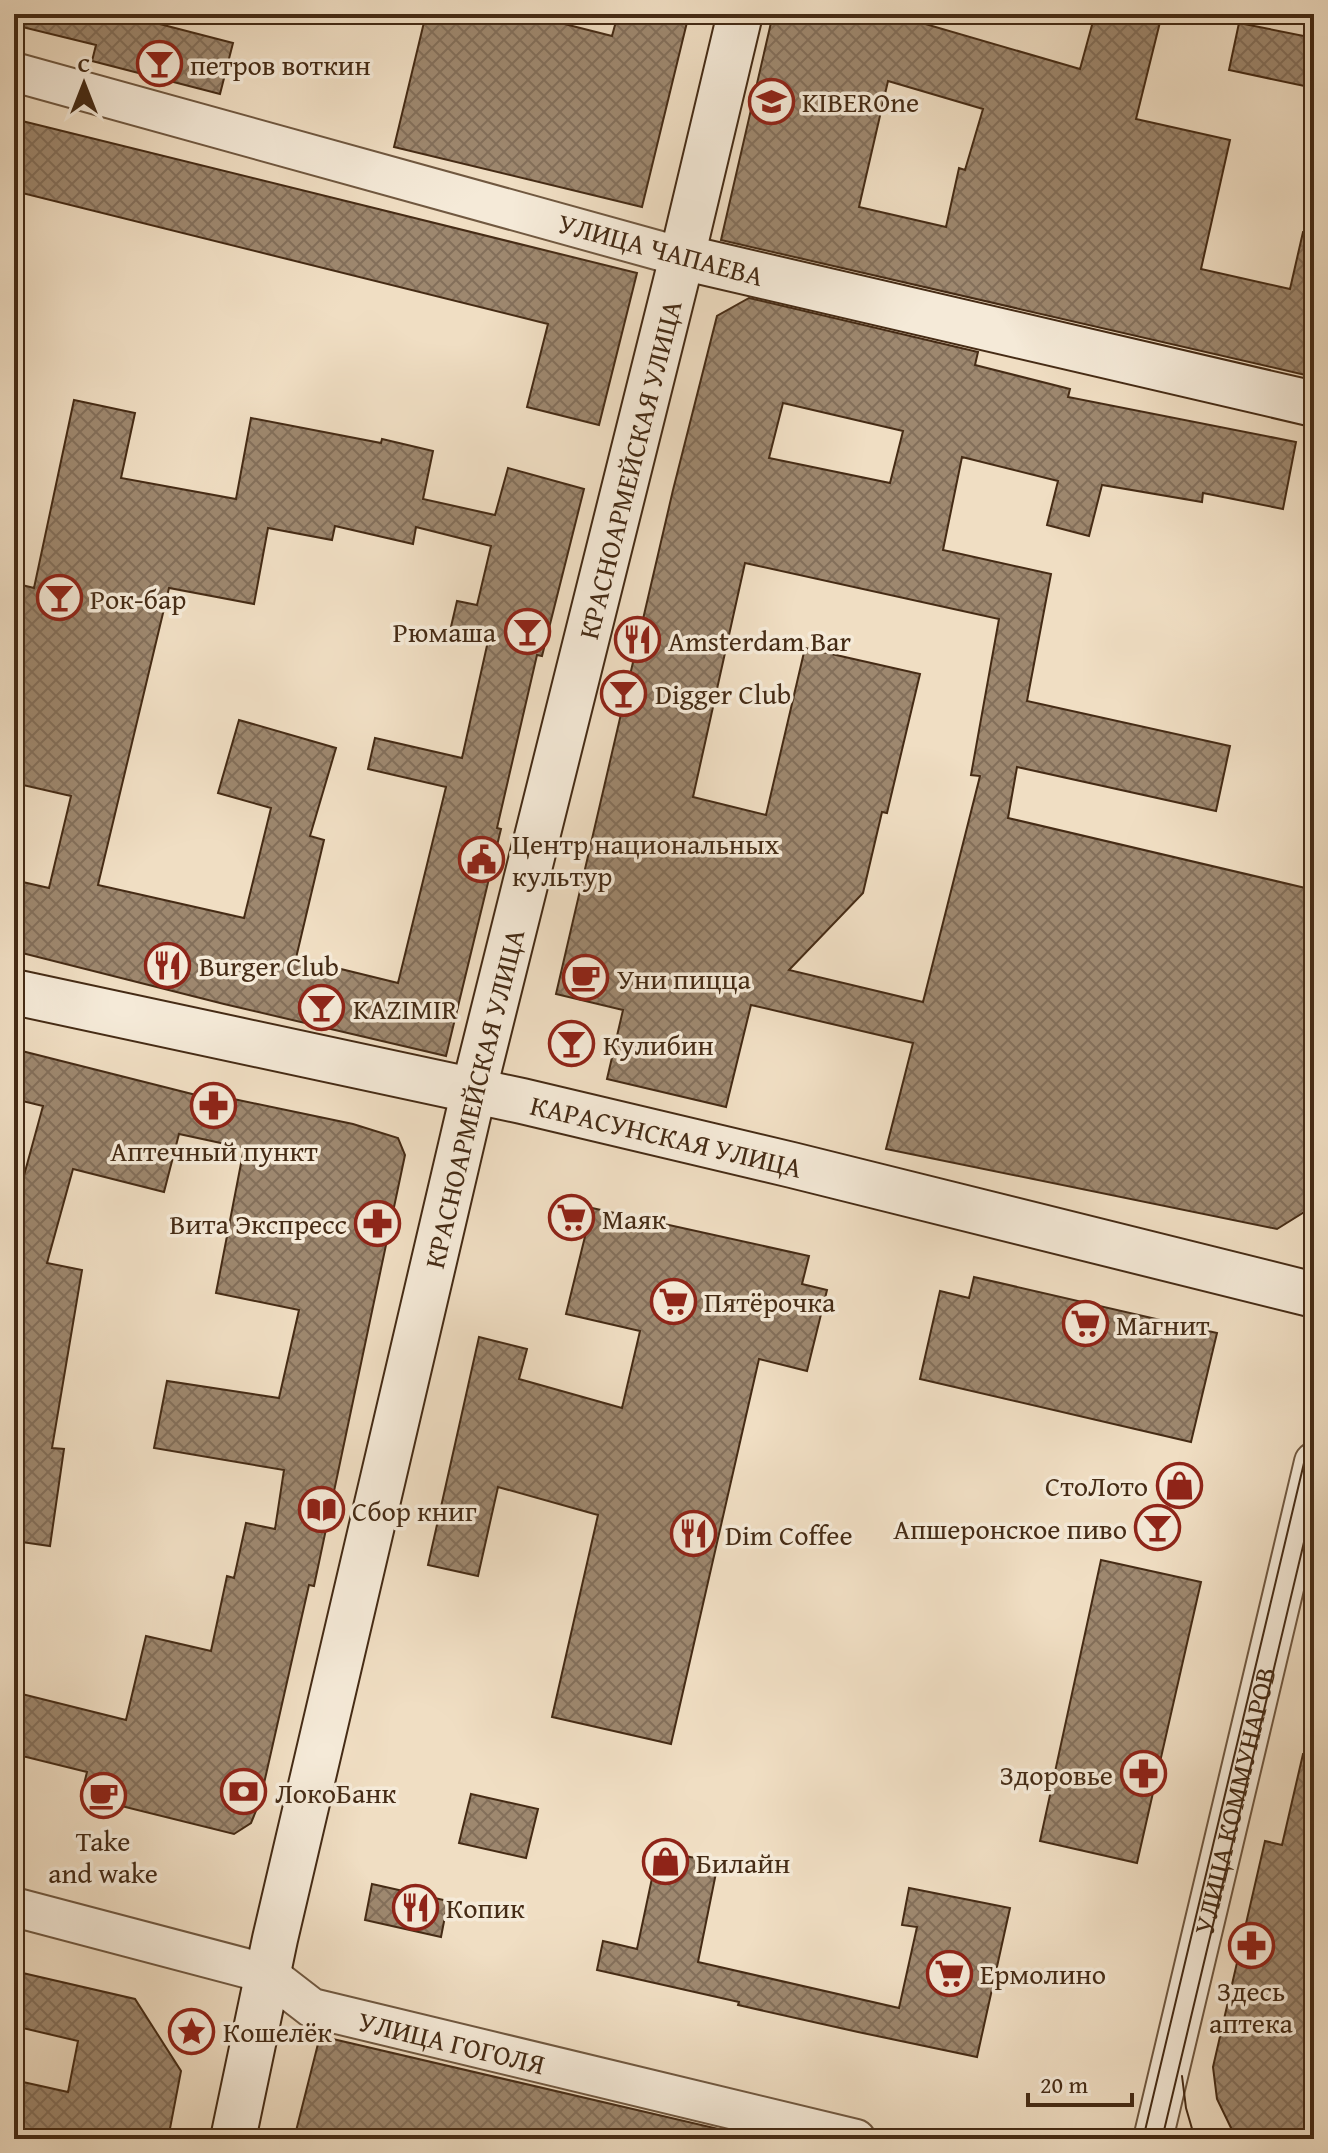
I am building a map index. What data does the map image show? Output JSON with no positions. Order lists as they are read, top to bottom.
{
  "streets": {
    "street": [
      "УЛИЦА ЧАПАЕВА",
      "КРАСНОАРМЕЙСКАЯ УЛИЦА",
      "КАРАСУНСКАЯ УЛИЦА",
      "УЛИЦА КОММУНАРОВ",
      "УЛИЦА ГОГОЛЯ"
    ]
  },
  "crossings": [
    ["УЛИЦА ЧАПАЕВА", "КРАСНОАРМЕЙСКАЯ УЛИЦА"],
    ["КРАСНОАРМЕЙСКАЯ УЛИЦА", "КАРАСУНСКАЯ УЛИЦА"],
    ["КРАСНОАРМЕЙСКАЯ УЛИЦА", "УЛИЦА ГОГОЛЯ"]
  ],
  "places": {
    "bar": [
      "петров воткин",
      "Рок-бар",
      "Рюмаша",
      "Digger Club",
      "KAZIMIR",
      "Кулибин",
      "Апшеронское пиво"
    ],
    "school or university": ["KIBEROne"],
    "restaurant": [
      "Amsterdam Bar",
      "Burger Club",
      "Dim Coffee",
      "Копик"
    ],
    "public building": ["Центр национальных культур"],
    "cafe": ["Уни пицца", "Take and wake"],
    "pharmacy": [
      "Аптечный пункт",
      "Вита Экспресс",
      "Здоровье",
      "Здесь аптека"
    ],
    "supermarket": [
      "Маяк",
      "Пятёрочка",
      "Магнит",
      "Ермолино"
    ],
    "shop": ["СтоЛото", "Билайн"],
    "library": ["Сбор книг"],
    "bank": ["ЛокоБанк"],
    "place": ["Кошелёк"]
  },
  "scale_bar": "20 m",
  "north": "top"
}
